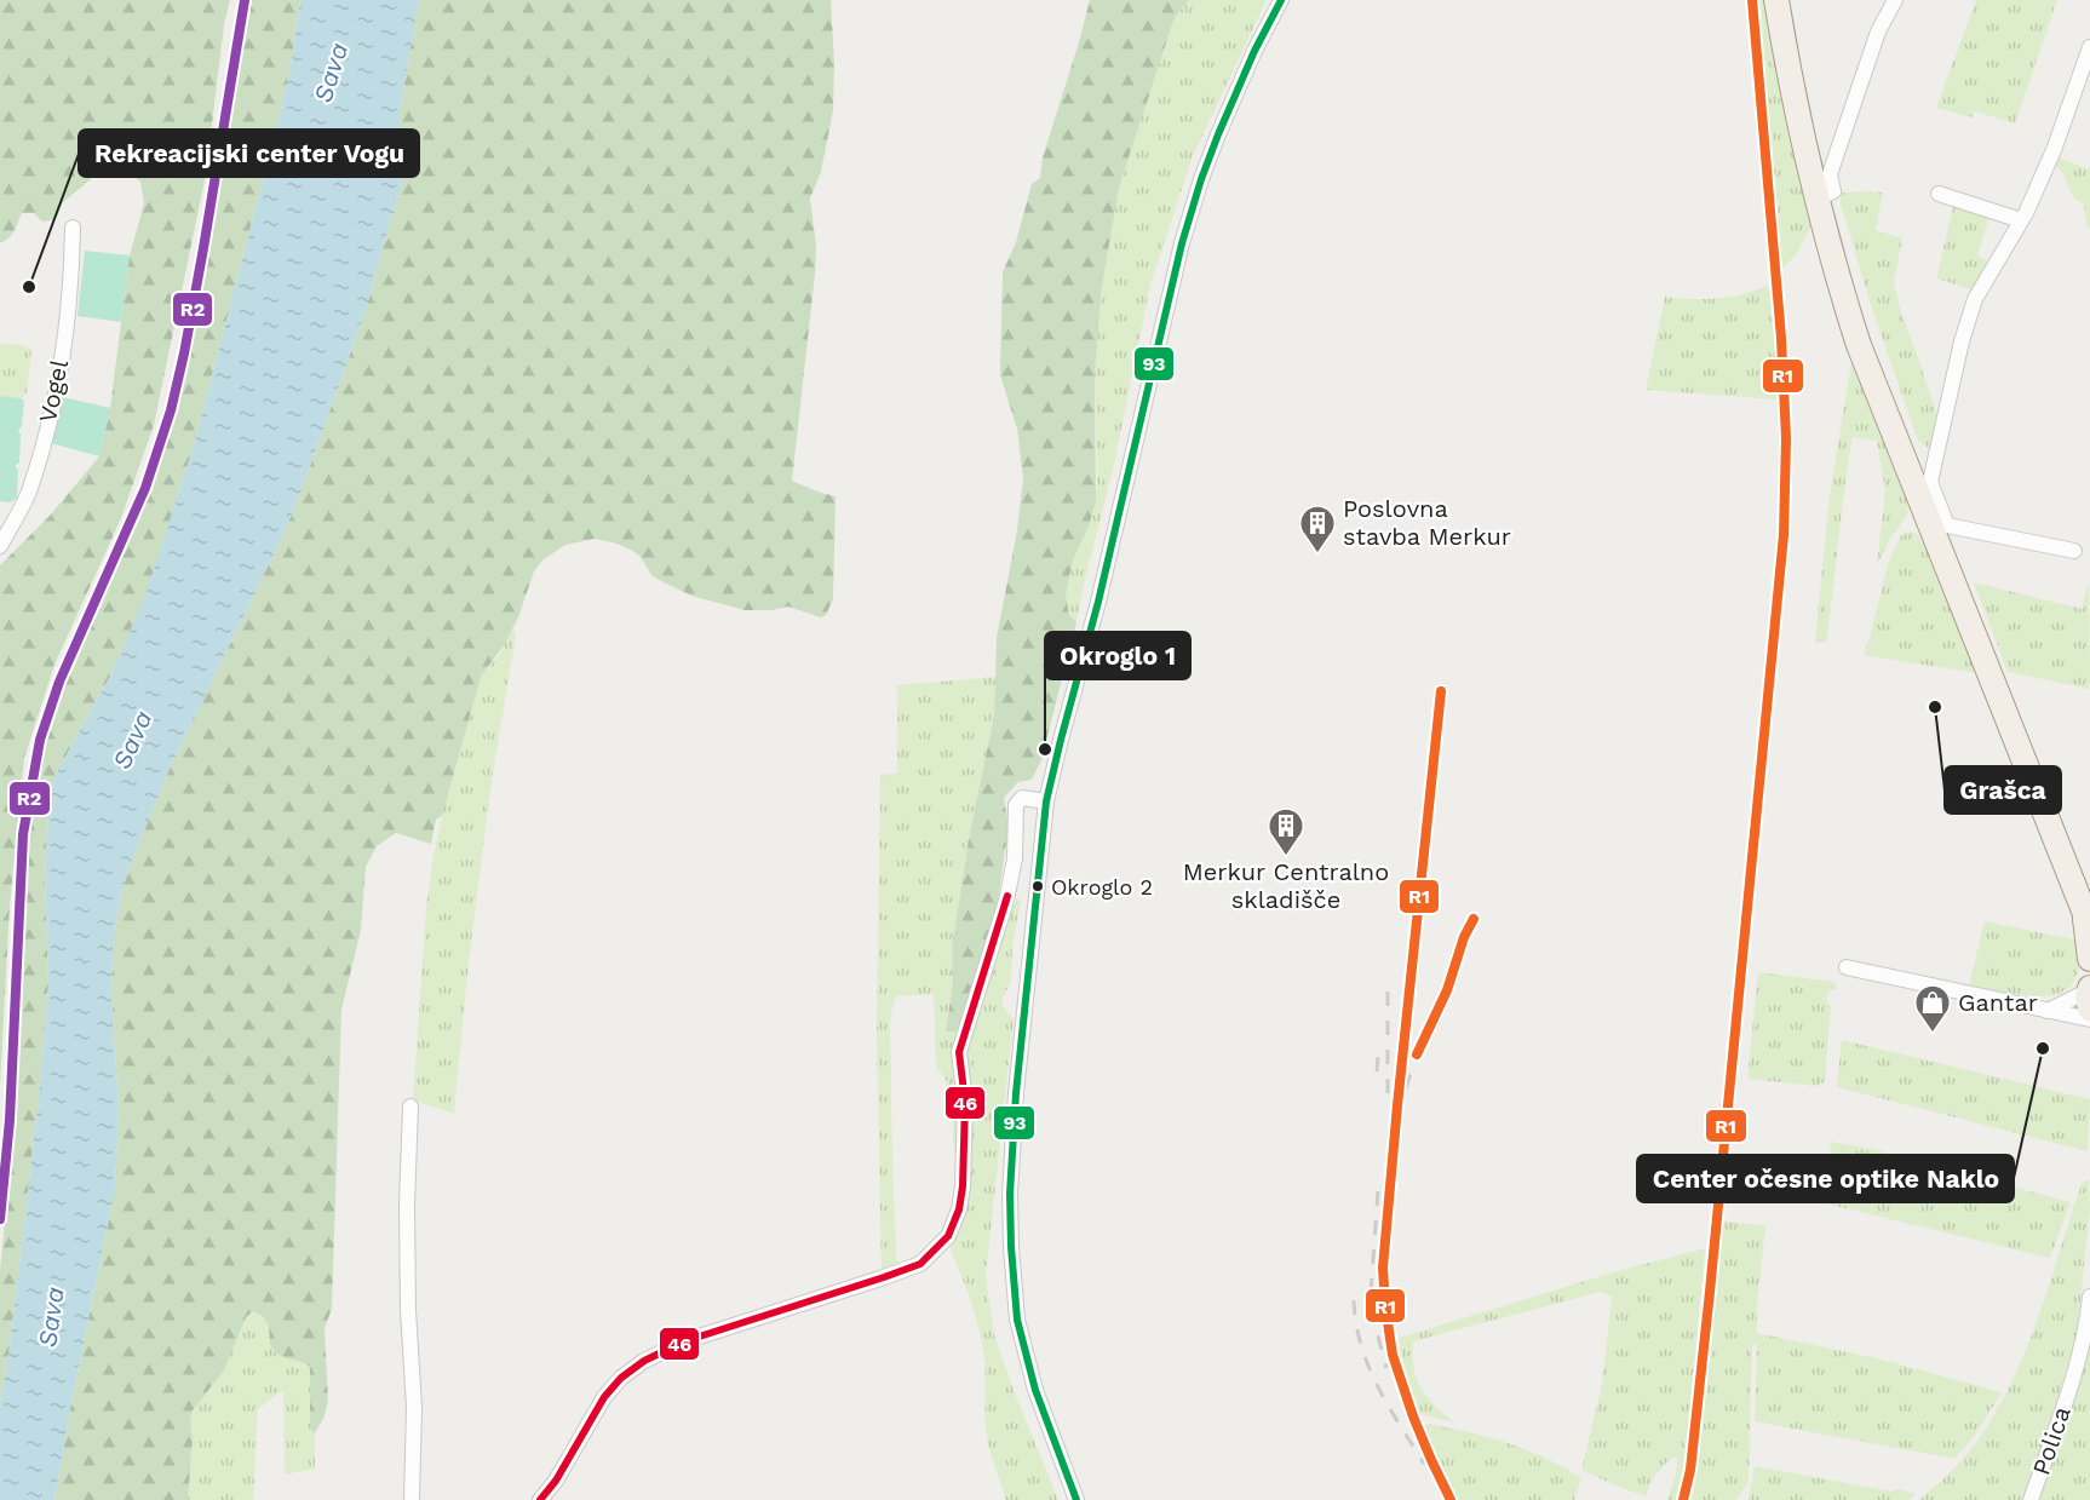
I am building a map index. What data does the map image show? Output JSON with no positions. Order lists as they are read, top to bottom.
{
  "streets": {
    "street": ["Vogel", "Polica"]
  },
  "water": ["Sava"],
  "places": {
    "other": [
      "Rekreacijski center Vogu",
      "Grašca",
      "Okroglo 1",
      "Okroglo 2",
      "Center očesne optike Naklo"
    ],
    "building": ["Poslovna stavba Merkur", "Merkur Centralno skladišče"],
    "shop": ["Gantar"]
  },
  "lines": [
    "transit line R1",
    "transit line R2",
    "transit line 93",
    "transit line 46"
  ]
}
